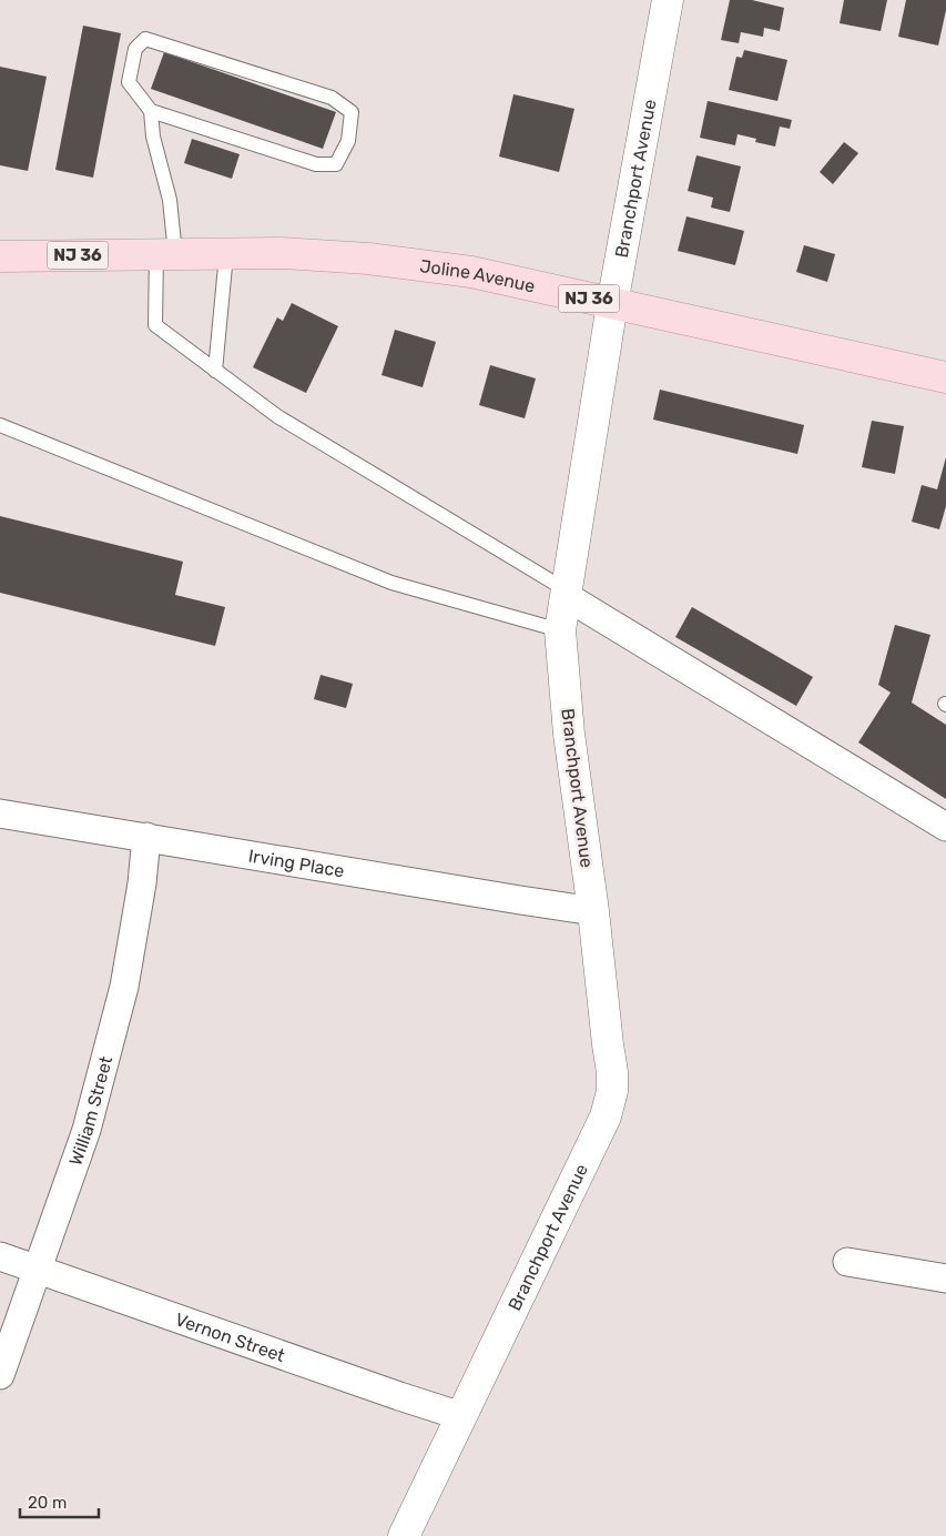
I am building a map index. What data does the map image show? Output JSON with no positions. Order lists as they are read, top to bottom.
{
  "streets": {
    "main road": ["NJ 36", "Joline Avenue"],
    "street": [
      "Branchport Avenue",
      "Irving Place",
      "William Street",
      "Vernon Street"
    ]
  },
  "crossings": [
    ["Branchport Avenue", "Joline Avenue"],
    ["Branchport Avenue", "Irving Place"],
    ["Branchport Avenue", "Vernon Street"],
    ["Irving Place", "William Street"],
    ["William Street", "Vernon Street"]
  ],
  "scale_bar": "20 m"
}
